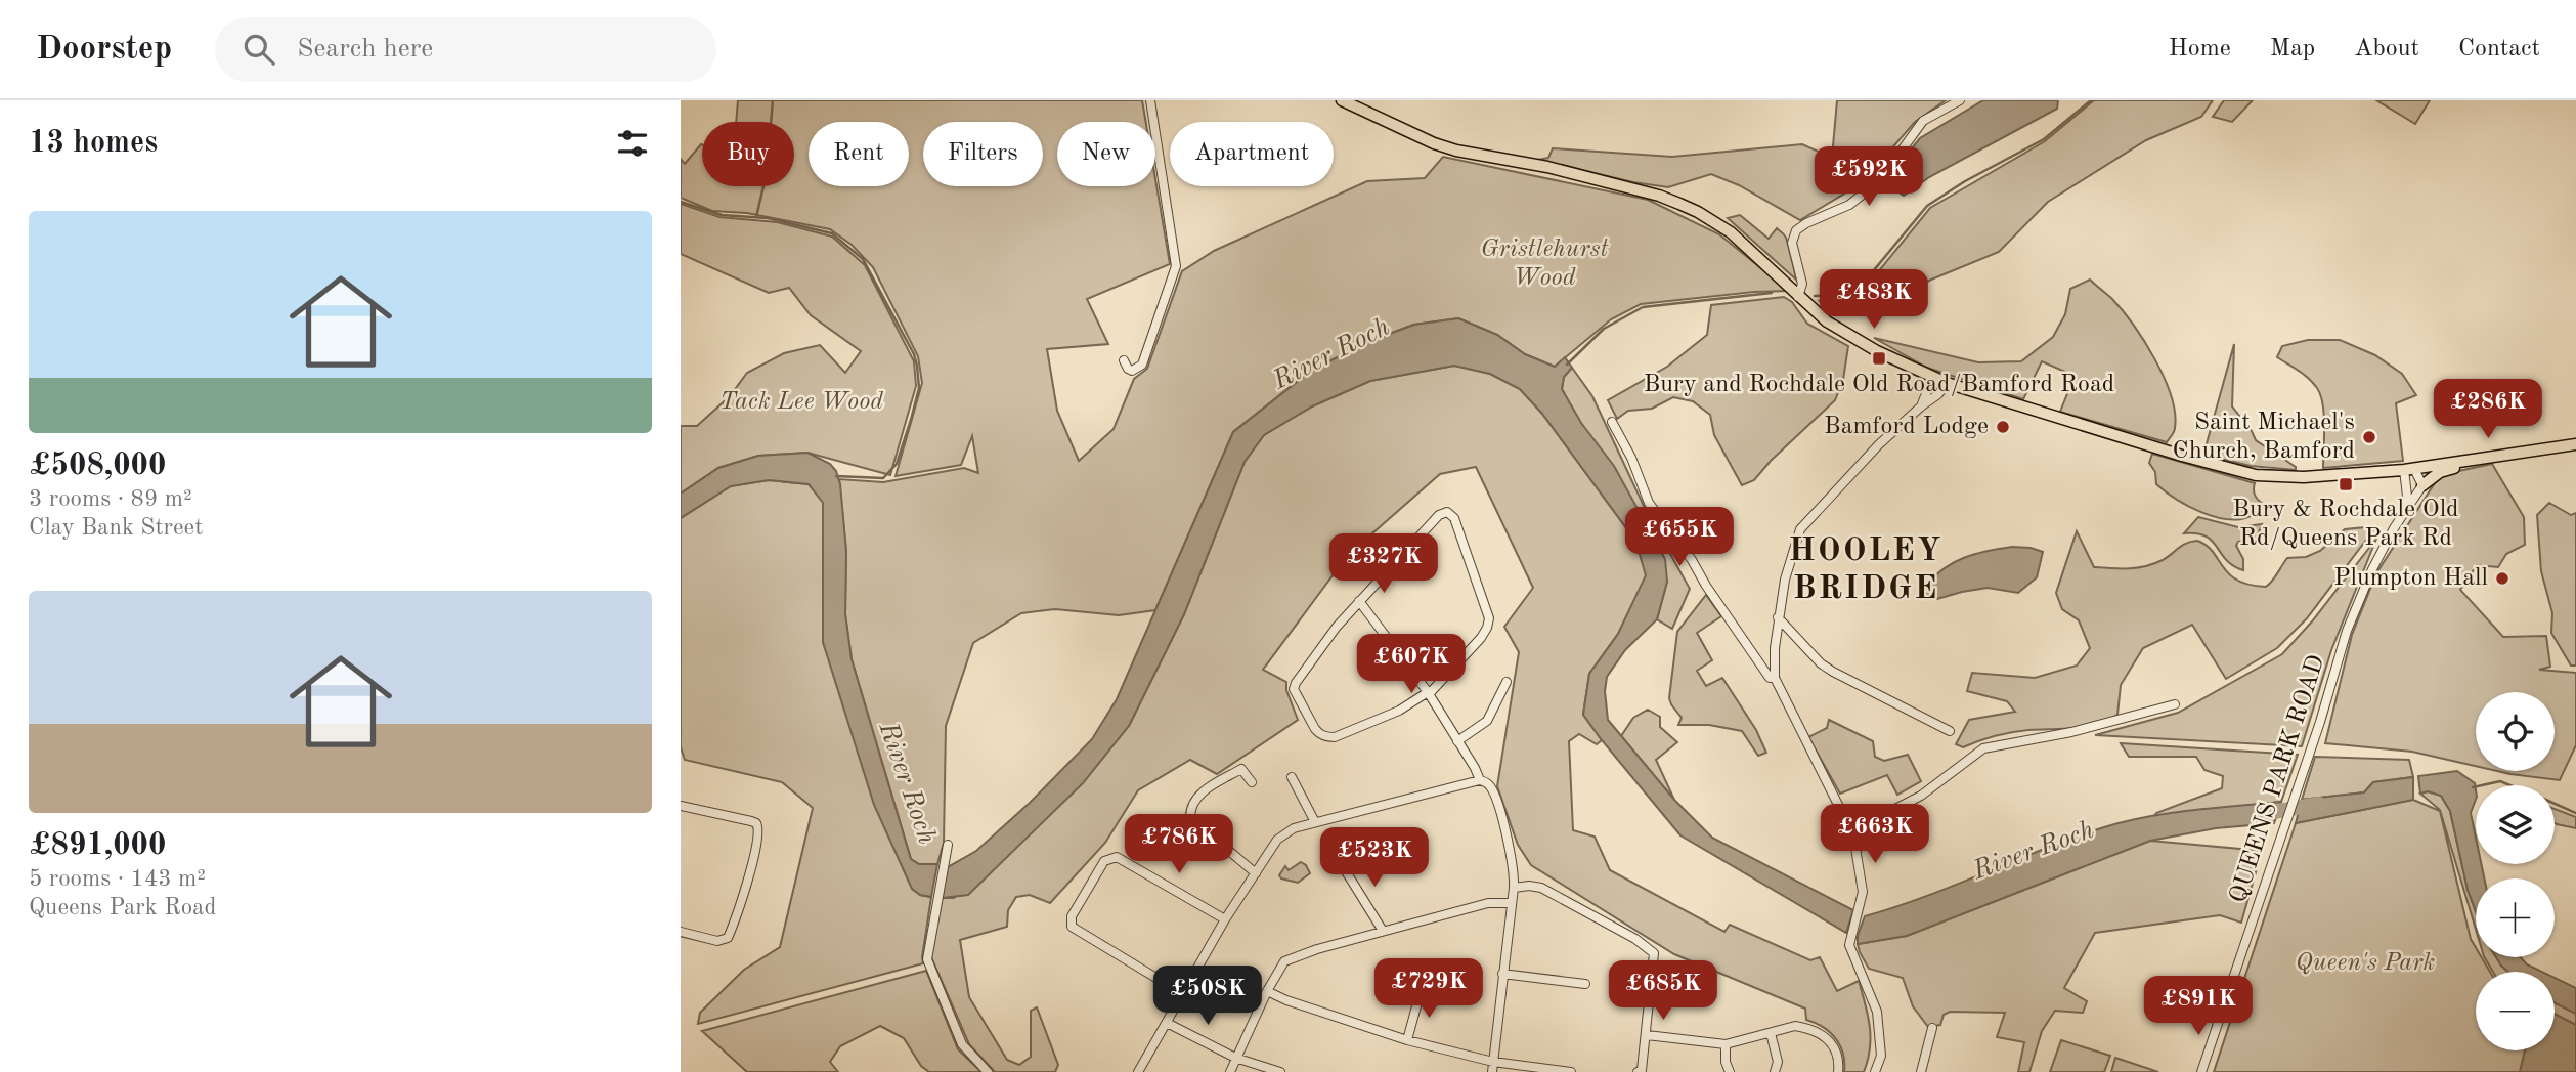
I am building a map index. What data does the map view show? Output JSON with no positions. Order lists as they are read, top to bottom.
{
  "streets": {
    "street": ["QUEENS PARK ROAD"]
  },
  "districts": ["HOOLEY BRIDGE"],
  "water": ["River Roch"],
  "parks": ["Gristlehurst Wood", "Tack Lee Wood", "Queen's Park"],
  "places": {
    "transit": ["Bury and Rochdale Old Road/Bamford Road", "Bury & Rochdale Old Rd/Queens Park Rd"],
    "other": ["Bamford Lodge", "Saint Michael's Church, Bamford", "Plumpton Hall"]
  },
  "page": {
    "header": "Doorstep",
    "search": "Search here",
    "nav": [
      "Home",
      "Map",
      "About",
      "Contact"
    ],
    "heading": "13 homes",
    "chip": [
      "Buy",
      "Rent",
      "Filters",
      "New",
      "Apartment"
    ],
    "price": [
      "£592K",
      "£483K",
      "£286K",
      "£655K",
      "£327K",
      "£607K",
      "£663K",
      "£786K",
      "£523K",
      "£729K",
      "£685K",
      "£508K",
      "£891K"
    ],
    "list": [
      {
        "name": "£508,000",
        "note": "3 rooms · 89 m² · Clay Bank Street"
      },
      {
        "name": "£891,000",
        "note": "5 rooms · 143 m² · Queens Park Road"
      }
    ],
    "map_buttons": ["+", "−"]
  }
}
